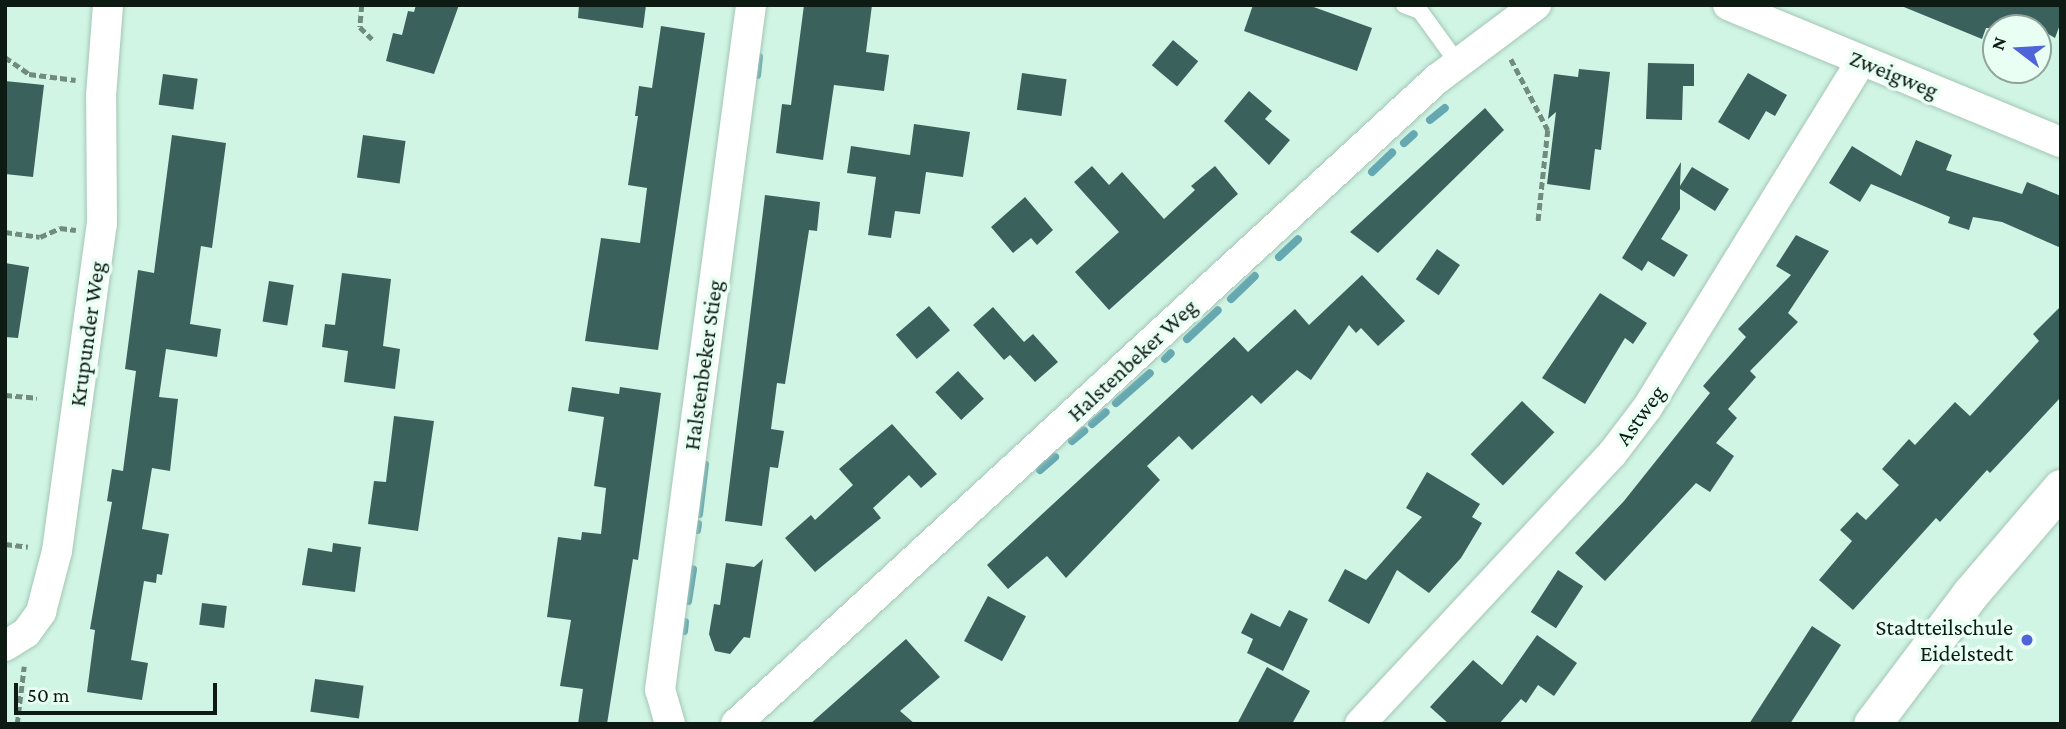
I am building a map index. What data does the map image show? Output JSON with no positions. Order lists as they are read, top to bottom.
{
  "streets": {
    "street": [
      "Zweigweg",
      "Krupunder Weg",
      "Halstenbeker Weg",
      "Halstenbeker Stieg",
      "Astweg"
    ]
  },
  "crossings": [
    ["Zweigweg", "Astweg"]
  ],
  "places": ["Stadtteilschule Eidelstedt"],
  "scale_bar": "50 m",
  "north": "left"
}
